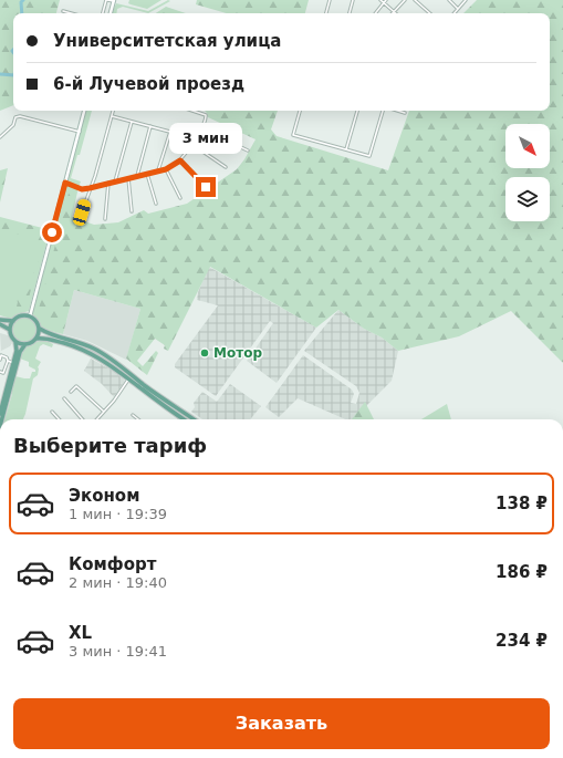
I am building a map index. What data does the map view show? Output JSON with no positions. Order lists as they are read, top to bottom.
{
  "places": ["Мотор"],
  "north": "bottom right",
  "page": {
    "banner": ["Университетская улица", "6-й Лучевой проезд"],
    "bubble": "3 мин",
    "heading": "Выберите тариф",
    "list": [
      {
        "name": "Эконом",
        "note": "1 мин · 19:39",
        "value": "138 ₽"
      },
      {
        "name": "Комфорт",
        "note": "2 мин · 19:40",
        "value": "186 ₽"
      },
      {
        "name": "XL",
        "note": "3 мин · 19:41",
        "value": "234 ₽"
      }
    ],
    "buttons": "Заказать"
  }
}
